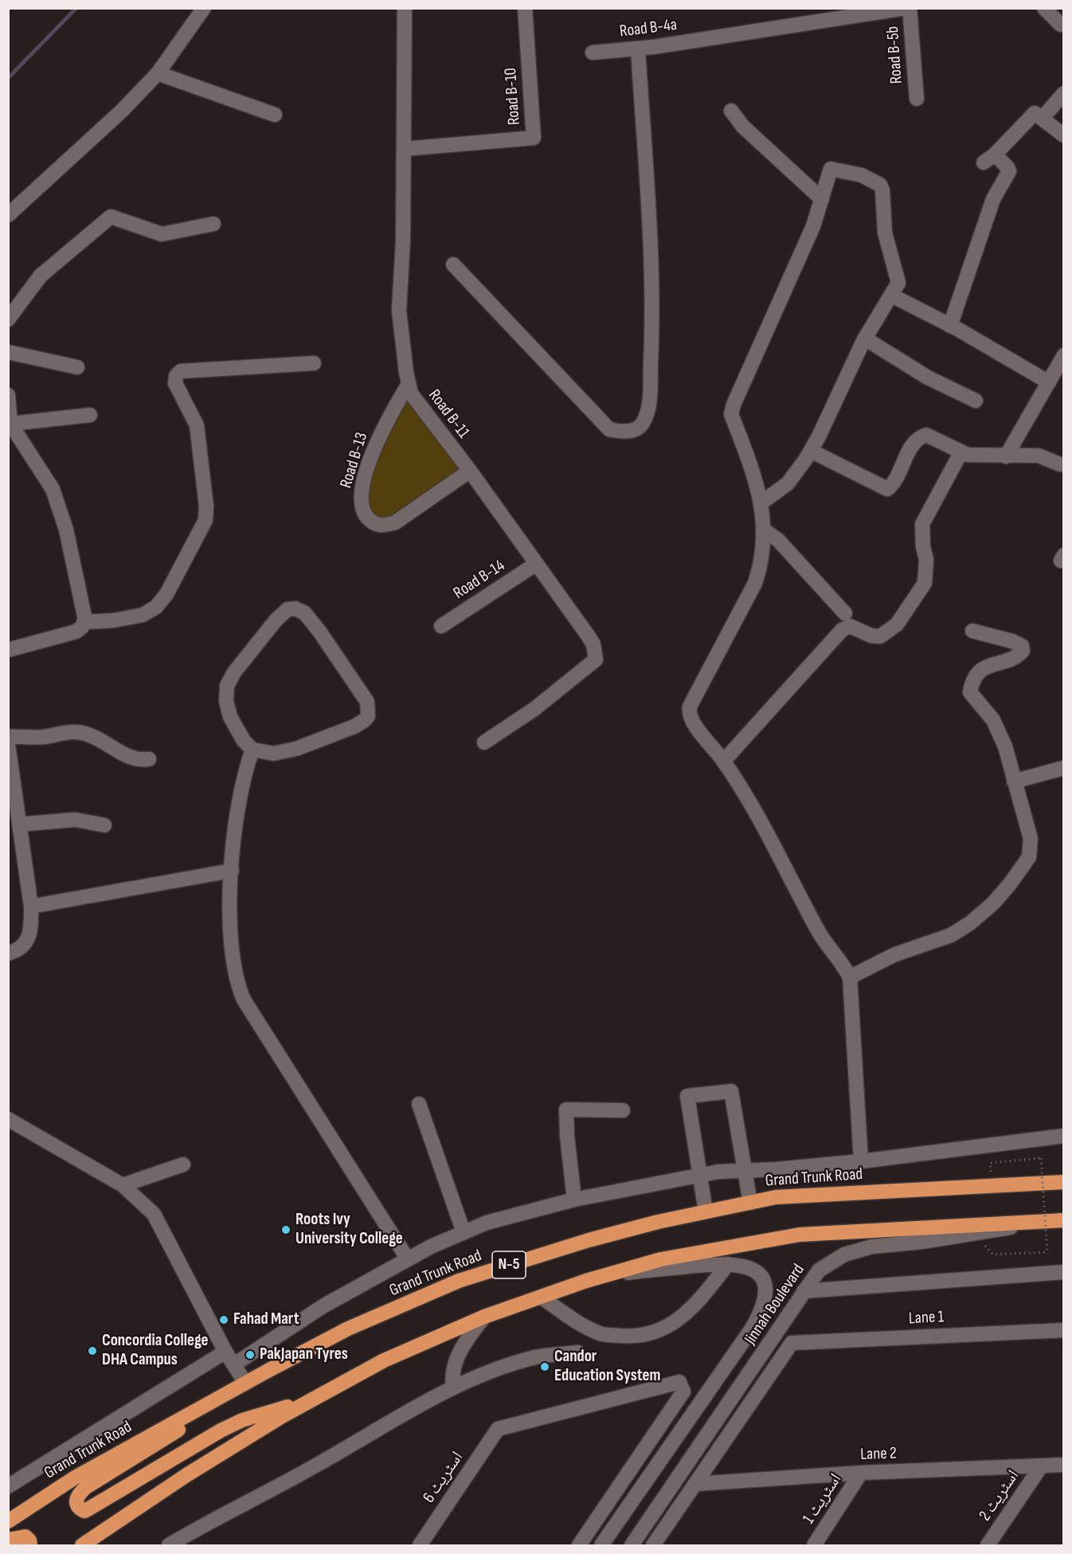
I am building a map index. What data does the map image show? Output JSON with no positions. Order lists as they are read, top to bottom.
{
  "streets": {
    "highway": ["Grand Trunk Road", "N-5"],
    "street": [
      "Road B-4a",
      "Road B-5b",
      "Road B-10",
      "Road B-11",
      "Road B-13",
      "Road B-14",
      "Jinnah Boulevard",
      "Lane 1",
      "Lane 2",
      "اسٹریٹ 6",
      "اسٹریٹ 2",
      "اسٹریٹ 1"
    ]
  },
  "crossings": [
    ["Road B-10", "Road B-11"],
    ["Road B-11", "Road B-13"],
    ["Road B-11", "Road B-14"],
    ["N-5", "Jinnah Boulevard"],
    ["Lane 1", "Lane 2"],
    ["Lane 2", "اسٹریٹ 2"],
    ["Lane 2", "اسٹریٹ 1"]
  ],
  "places": [
    "Roots Ivy University College",
    "Fahad Mart",
    "Concordia College DHA Campus",
    "PakJapan Tyres",
    "Candor Education System"
  ]
}
